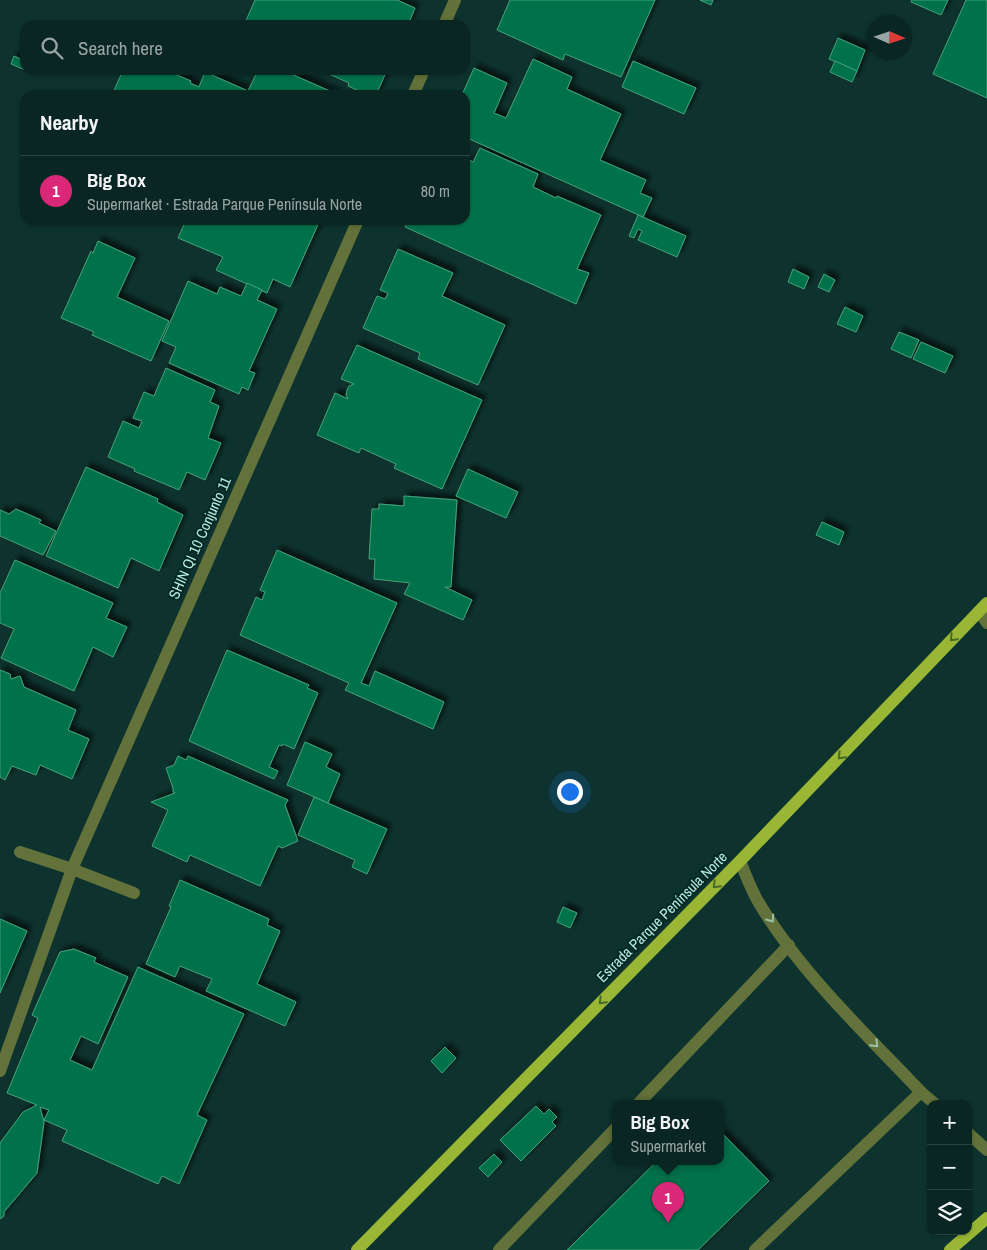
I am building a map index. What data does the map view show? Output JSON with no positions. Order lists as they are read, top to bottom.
{
  "streets": {
    "main road": ["Estrada Parque Península Norte"],
    "street": ["SHIN QI 10 Conjunto 11"]
  },
  "one_way": ["Estrada Parque Península Norte"],
  "north": "right",
  "page": {
    "search": "Search here",
    "heading": "Nearby",
    "list": [
      {
        "mark": "1",
        "name": "Big Box",
        "note": "Supermarket · Estrada Parque Península Norte",
        "value": "80 m"
      }
    ],
    "map_buttons": ["+", "−"],
    "popup": ["Big Box", "Supermarket"],
    "pins": "1"
  }
}
